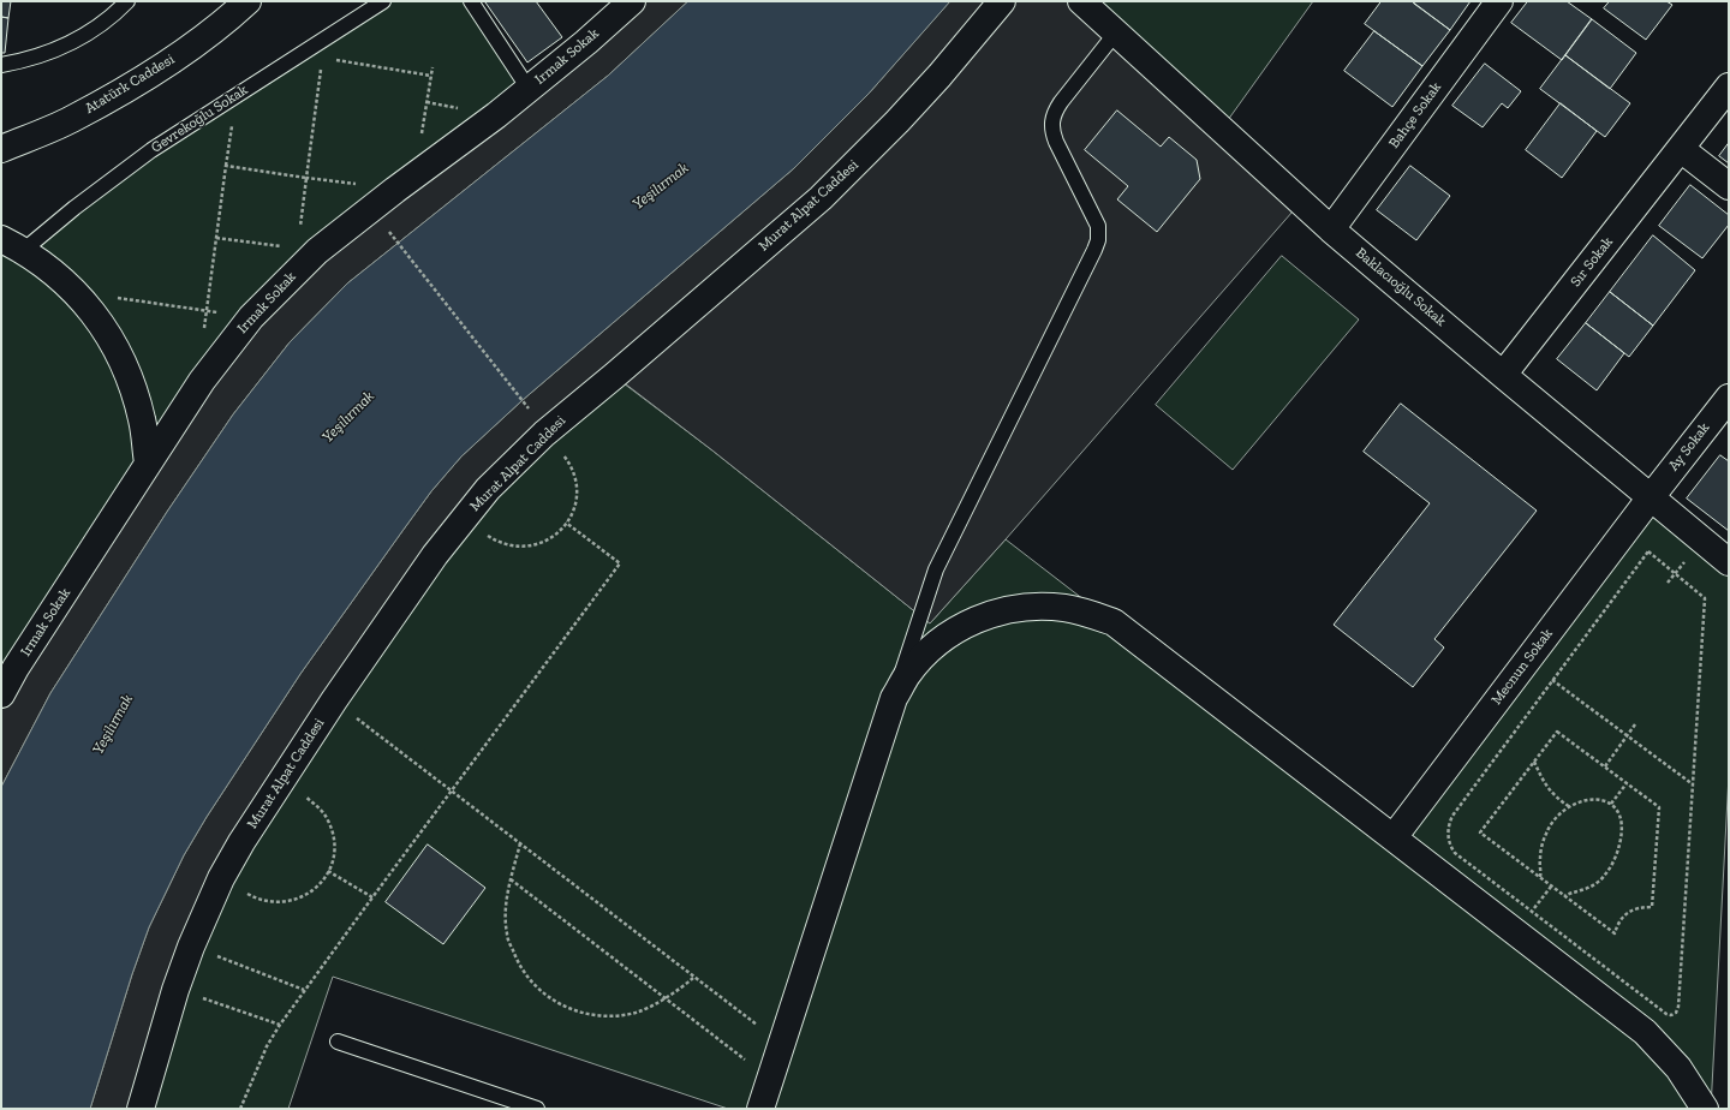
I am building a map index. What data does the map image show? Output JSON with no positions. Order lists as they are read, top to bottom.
{
  "streets": {
    "street": [
      "Irmak Sokak",
      "Atatürk Caddesi",
      "Bahçe Sokak",
      "Murat Alpat Caddesi",
      "Sır Sokak",
      "Baklacıoğlu Sokak",
      "Ay Sokak",
      "Mecnun Sokak"
    ],
    "lane": ["Gevrekoğlu Sokak"]
  },
  "crossings": [
    ["Bahçe Sokak", "Baklacıoğlu Sokak"],
    ["Sır Sokak", "Baklacıoğlu Sokak"],
    ["Baklacıoğlu Sokak", "Ay Sokak"],
    ["Baklacıoğlu Sokak", "Mecnun Sokak"],
    ["Ay Sokak", "Mecnun Sokak"]
  ],
  "water": ["Yeşilırmak"]
}
